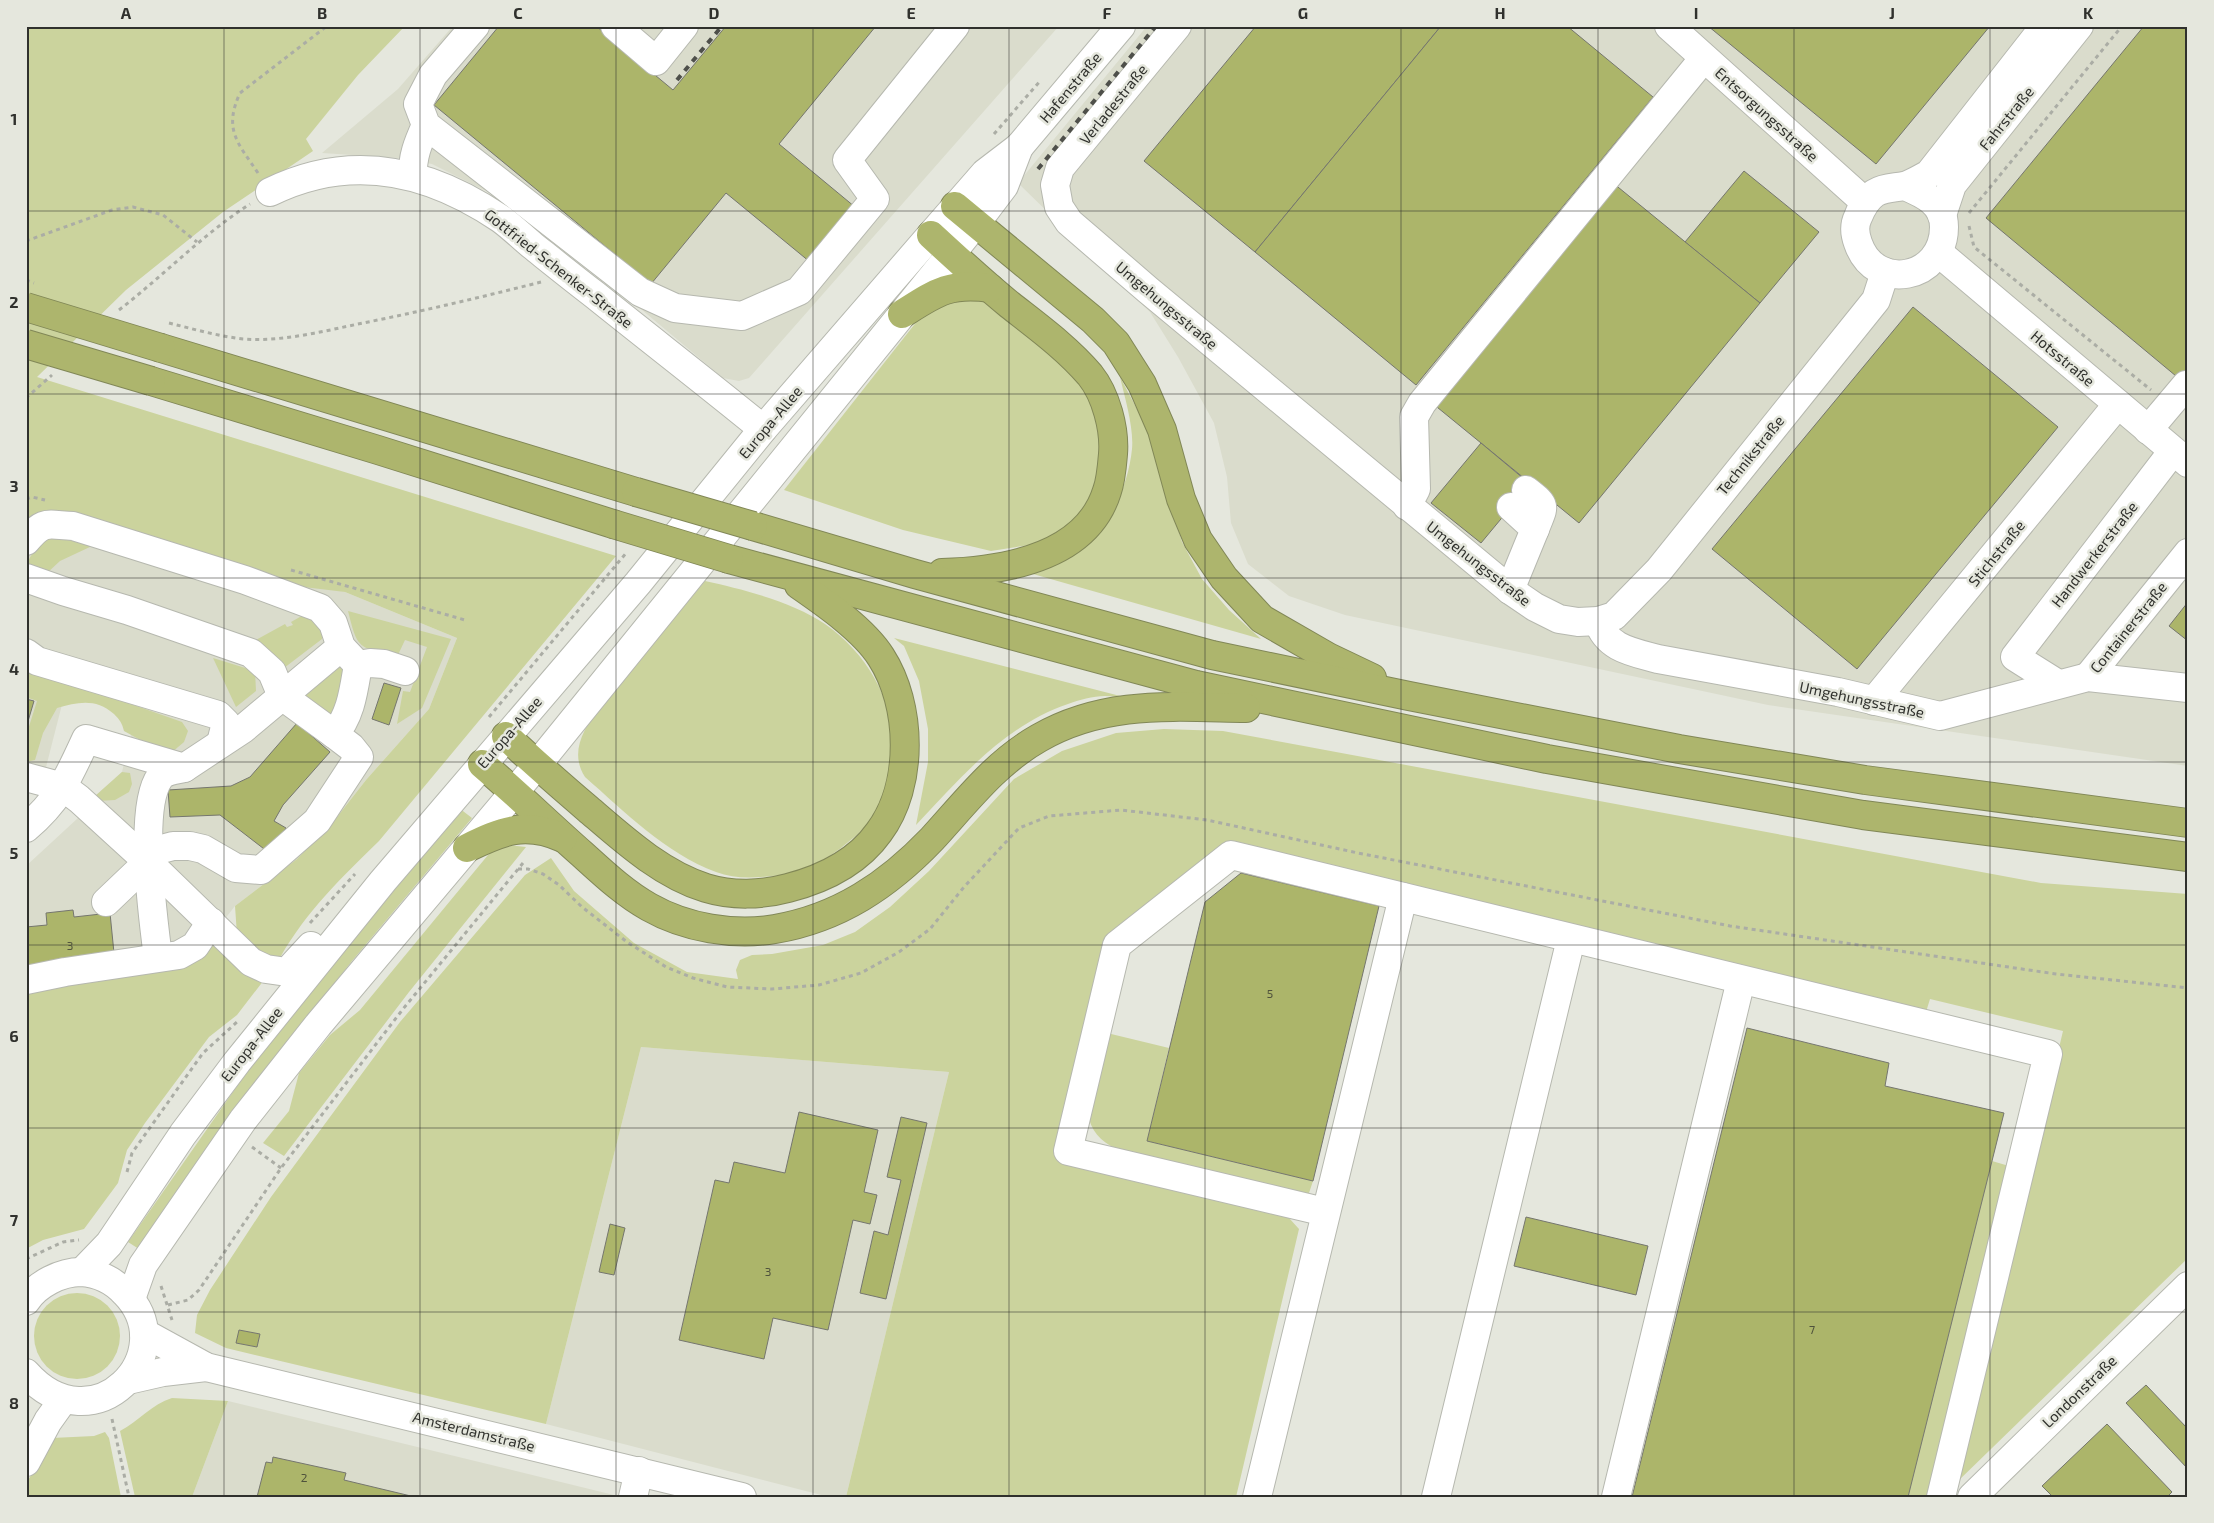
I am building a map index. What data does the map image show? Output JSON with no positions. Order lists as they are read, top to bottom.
{
  "streets": {
    "street": [
      "Hafenstraße",
      "Verladestraße",
      "Entsorgungsstraße",
      "Fahrstraße",
      "Gottfried-Schenker-Straße",
      "Umgehungsstraße",
      "Hotsstraße",
      "Europa-Allee",
      "Technikstraße",
      "Stichstraße",
      "Handwerkerstraße",
      "Containerstraße",
      "Londonstraße",
      "Amsterdamstraße"
    ]
  },
  "crossings": [
    ["Hafenstraße", "Europa-Allee"],
    ["Verladestraße", "Umgehungsstraße"],
    ["Entsorgungsstraße", "Fahrstraße"],
    ["Entsorgungsstraße", "Hotsstraße"],
    ["Entsorgungsstraße", "Technikstraße"],
    ["Fahrstraße", "Hotsstraße"],
    ["Fahrstraße", "Technikstraße"],
    ["Gottfried-Schenker-Straße", "Europa-Allee"],
    ["Umgehungsstraße", "Technikstraße"],
    ["Umgehungsstraße", "Stichstraße"],
    ["Umgehungsstraße", "Handwerkerstraße"],
    ["Umgehungsstraße", "Containerstraße"],
    ["Hotsstraße", "Technikstraße"],
    ["Hotsstraße", "Stichstraße"],
    ["Hotsstraße", "Handwerkerstraße"]
  ],
  "house_numbers": [
    "3",
    "5",
    "3",
    "7",
    "2"
  ],
  "grid": {
    "columns": [
      "A",
      "B",
      "C",
      "D",
      "E",
      "F",
      "G",
      "H",
      "I",
      "J",
      "K"
    ],
    "rows": [
      "1",
      "2",
      "3",
      "4",
      "5",
      "6",
      "7",
      "8"
    ]
  }
}
